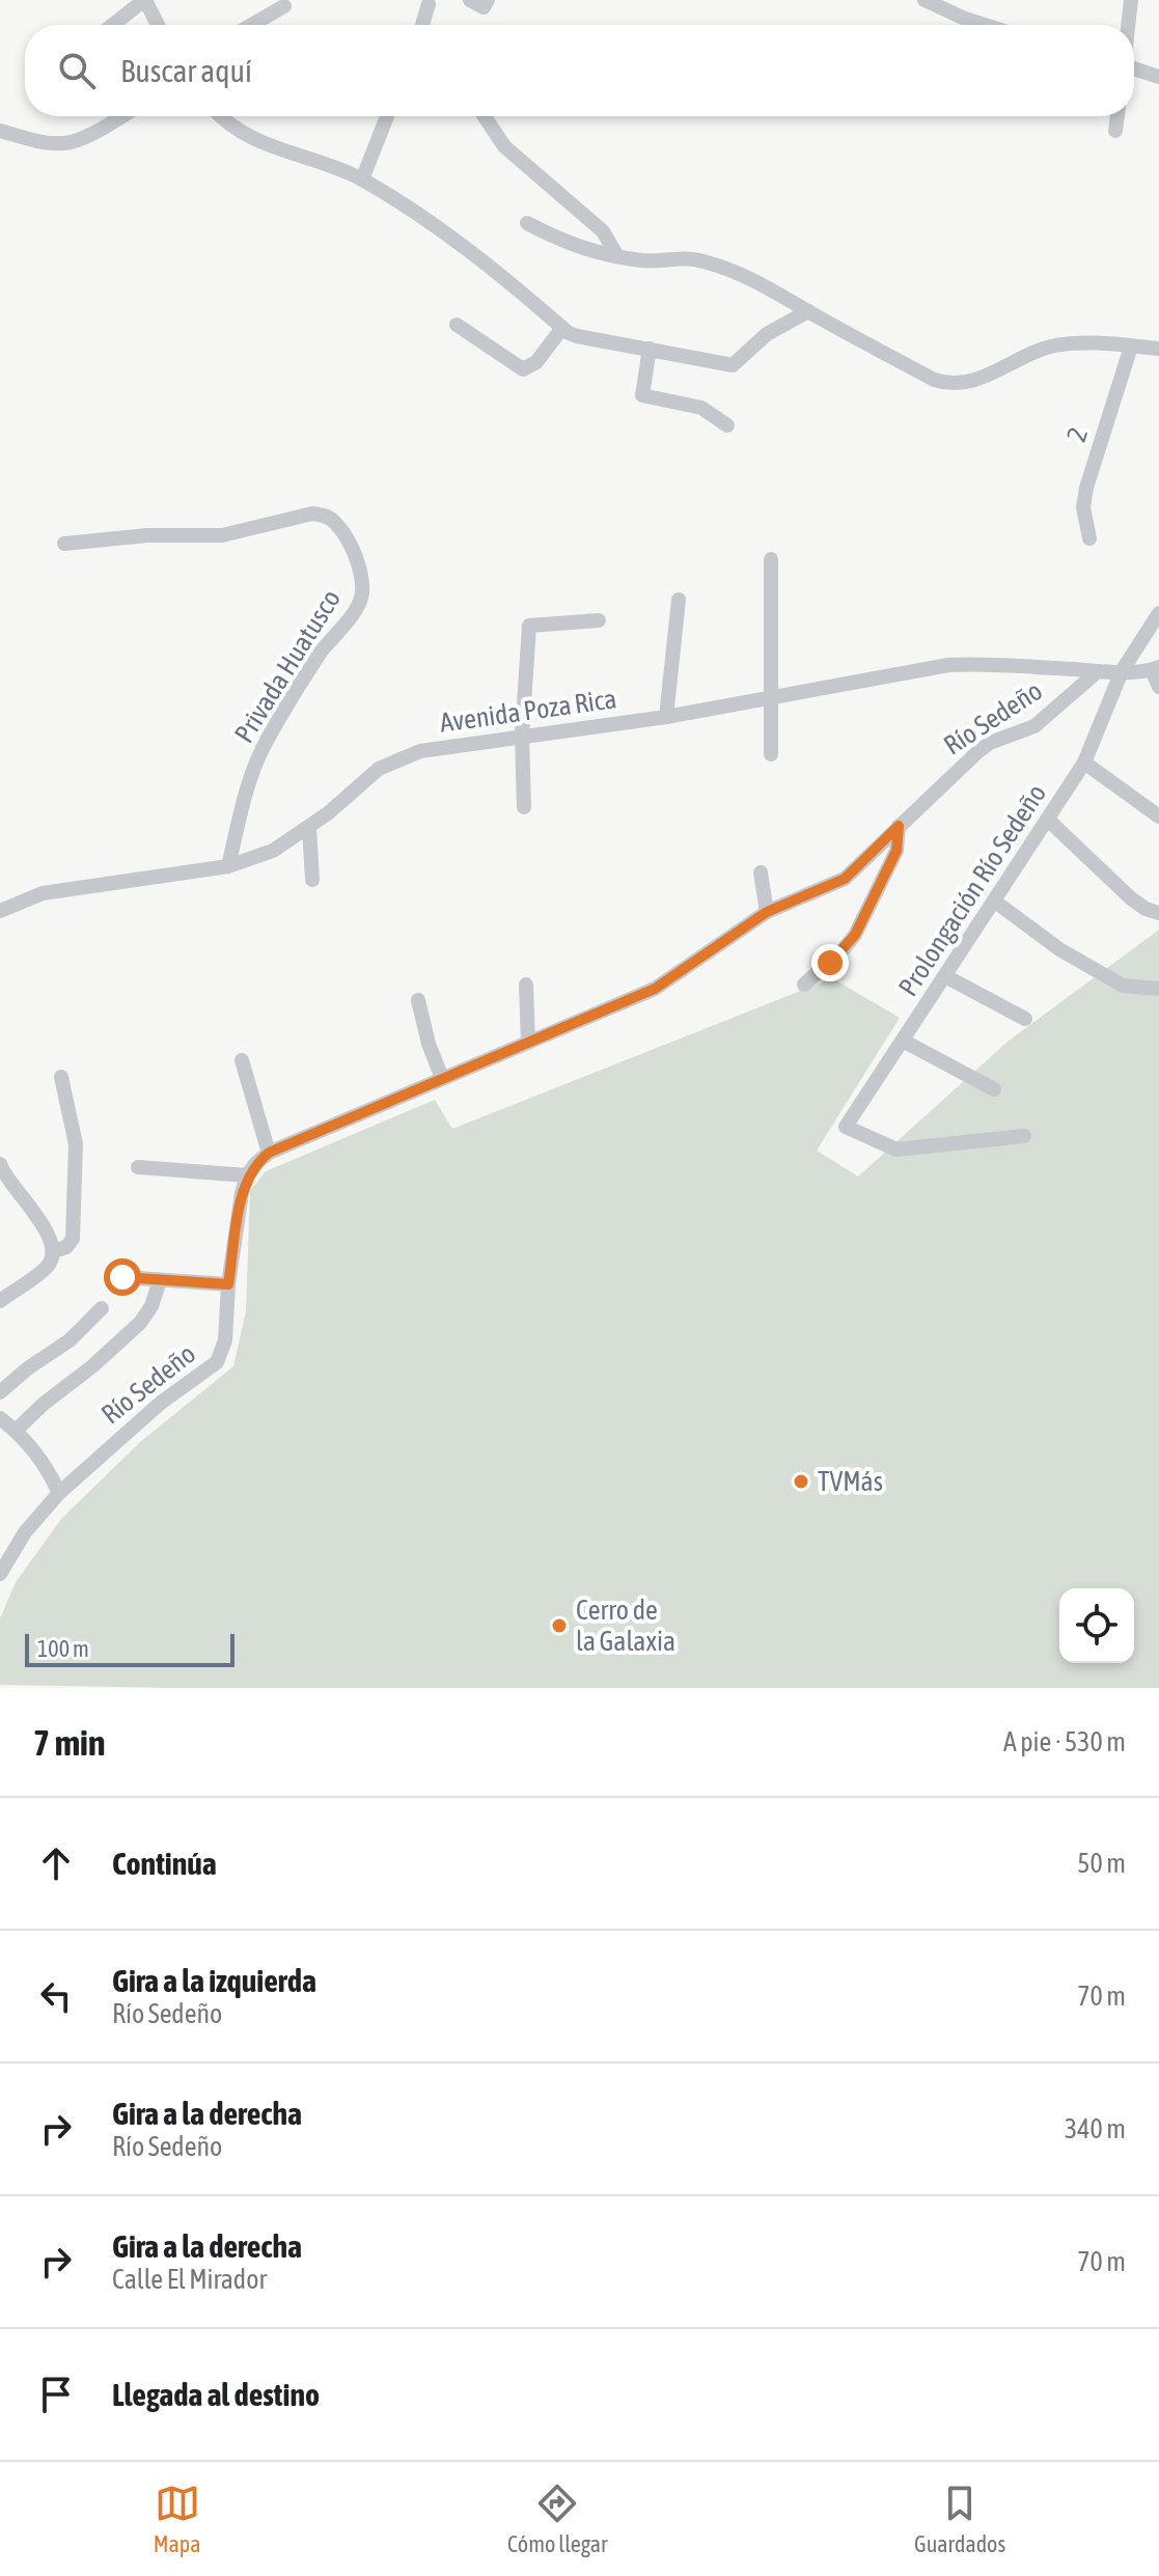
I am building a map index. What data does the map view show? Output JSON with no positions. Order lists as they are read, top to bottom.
{
  "streets": {
    "street": [
      "2",
      "Privada Huatusco",
      "Avenida Poza Rica",
      "Río Sedeño",
      "Prolongación Río Sedeño"
    ]
  },
  "crossings": [
    ["Privada Huatusco", "Avenida Poza Rica"],
    ["Avenida Poza Rica", "Río Sedeño"]
  ],
  "places": ["TVMás", "Cerro de la Galaxia"],
  "scale_bar": "100 m",
  "page": {
    "search": "Buscar aquí",
    "scale": "100 m",
    "heading": ["7 min", "A pie · 530 m"],
    "list": [
      ["Continúa", "50 m"],
      ["Gira a la izquierda", "Río Sedeño", "70 m"],
      ["Gira a la derecha", "Río Sedeño", "340 m"],
      ["Gira a la derecha", "Calle El Mirador", "70 m"],
      "Llegada al destino"
    ],
    "nav": ["Mapa", "Cómo llegar", "Guardados"]
  }
}
